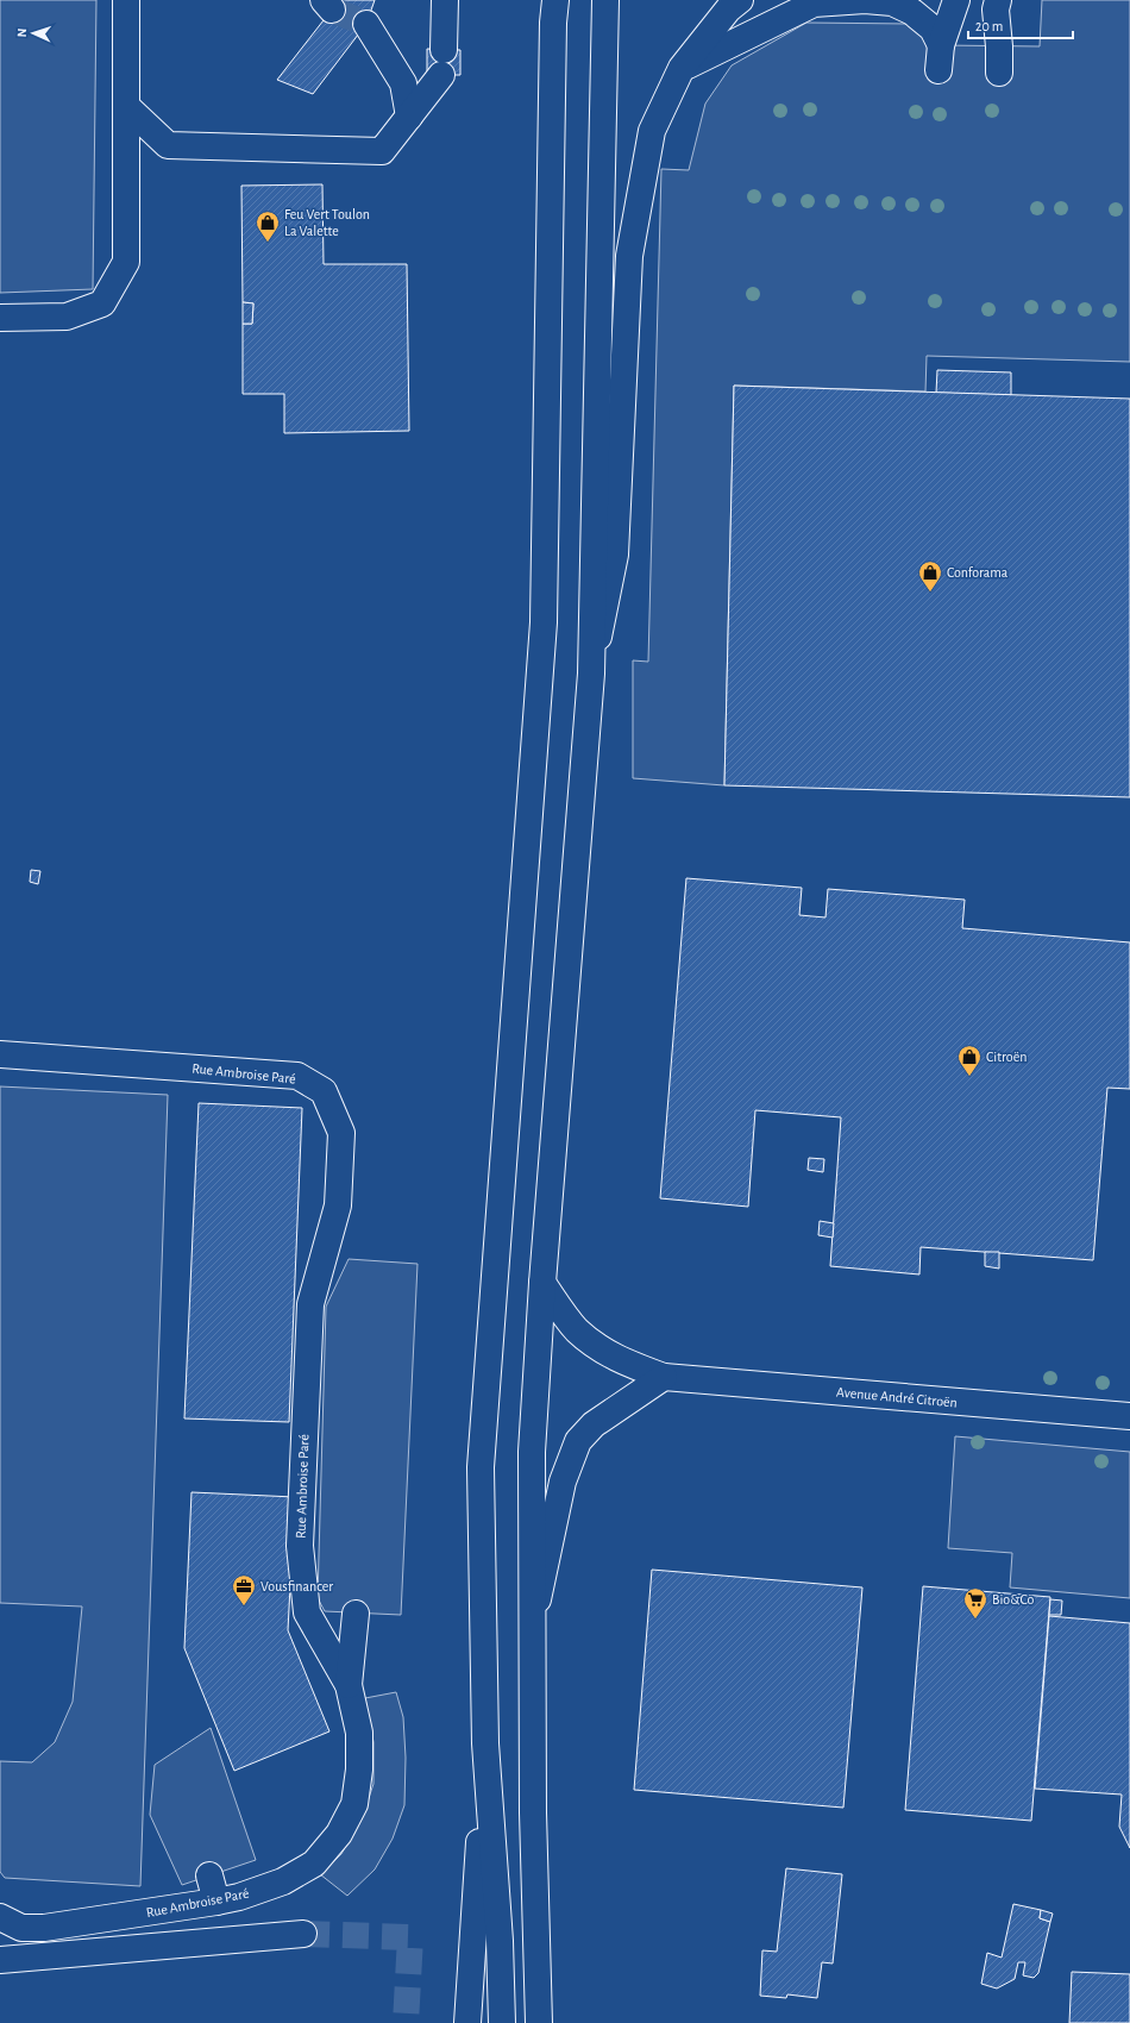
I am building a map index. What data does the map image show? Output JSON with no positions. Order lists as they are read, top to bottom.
{
  "streets": {
    "main road": ["Rue Ambroise Paré", "Avenue André Citroën"]
  },
  "places": {
    "shop": ["Feu Vert Toulon La Valette", "Conforama", "Citroën"],
    "office": ["Vousfinancer"],
    "supermarket": ["Bio&Co"]
  },
  "scale_bar": "20 m",
  "north": "left"
}
